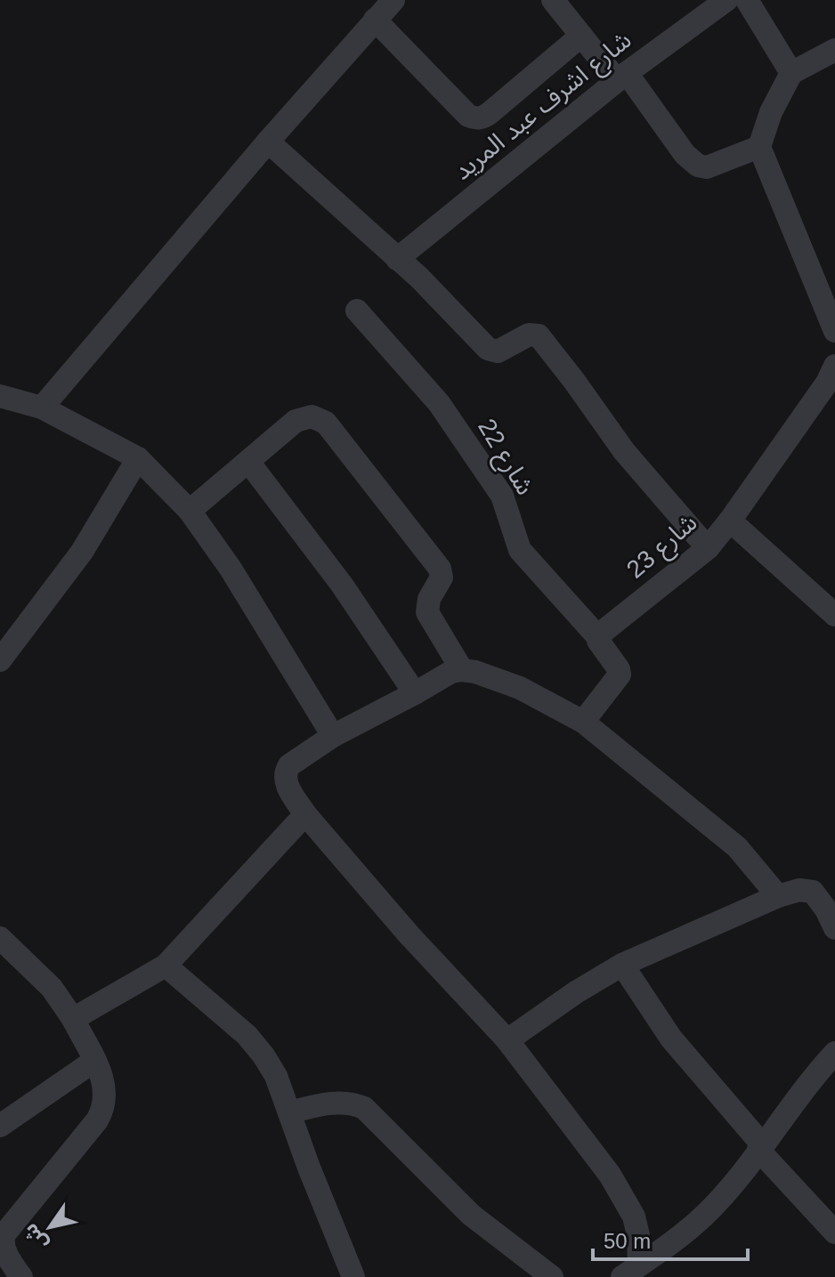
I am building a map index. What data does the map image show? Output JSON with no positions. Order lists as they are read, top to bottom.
{
  "streets": {
    "street": ["شارع اشرف عبد المريد", "شارع 22", "شارع 23"]
  },
  "crossings": [
    ["شارع 22", "شارع 23"]
  ],
  "scale_bar": "50 m",
  "north": "bottom left"
}
